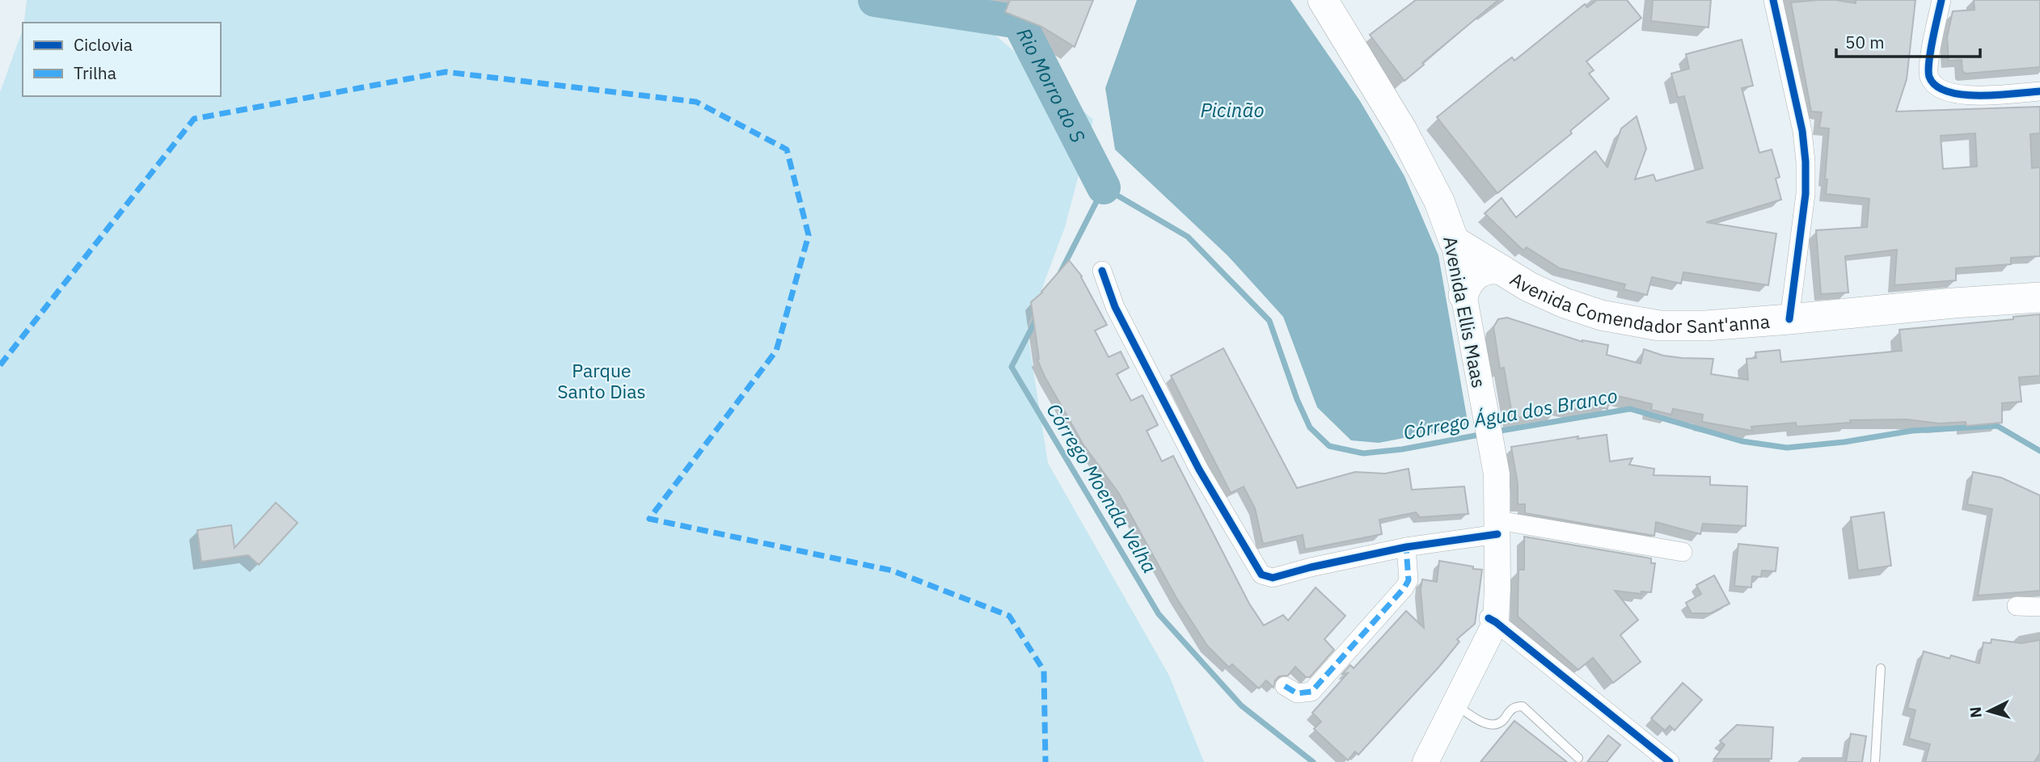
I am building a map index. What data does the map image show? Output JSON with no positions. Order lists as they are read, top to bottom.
{
  "streets": {
    "main road": ["Avenida Comendador Sant'anna", "Avenida Ellis Maas"]
  },
  "crossings": [
    ["Avenida Comendador Sant'anna", "Avenida Ellis Maas"]
  ],
  "water": [
    "Rio Morro do S",
    "Picinão",
    "Córrego Água dos Branco",
    "Córrego Moenda Velha"
  ],
  "parks": ["Parque Santo Dias"],
  "legend": ["Ciclovia", "Trilha"],
  "scale_bar": "50 m",
  "north": "left"
}
